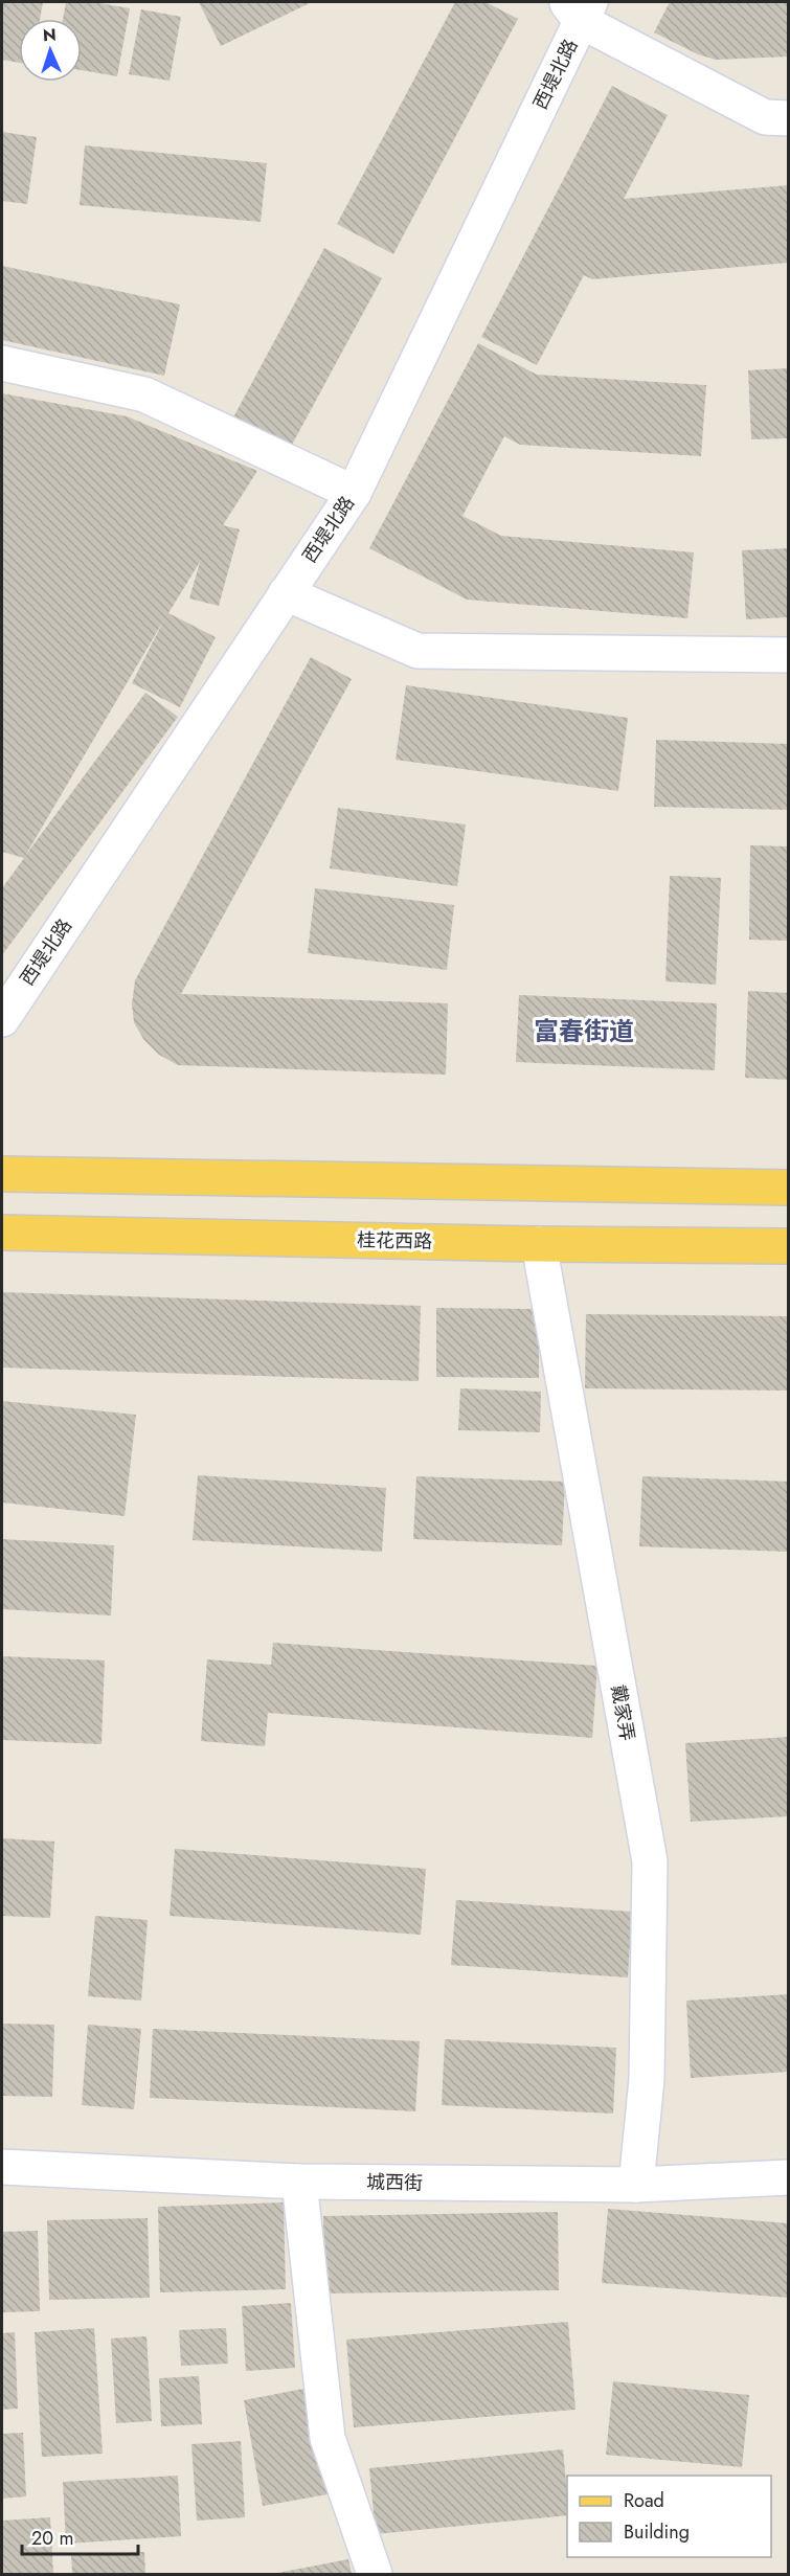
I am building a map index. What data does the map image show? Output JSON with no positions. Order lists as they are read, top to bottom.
{
  "streets": {
    "main road": ["桂花西路"],
    "street": ["西堤北路", "戴家弄", "城西街"]
  },
  "crossings": [
    ["桂花西路", "戴家弄"],
    ["戴家弄", "城西街"]
  ],
  "districts": ["富春街道"],
  "legend": ["Road", "Building"],
  "scale_bar": "20 m",
  "north": "top"
}
